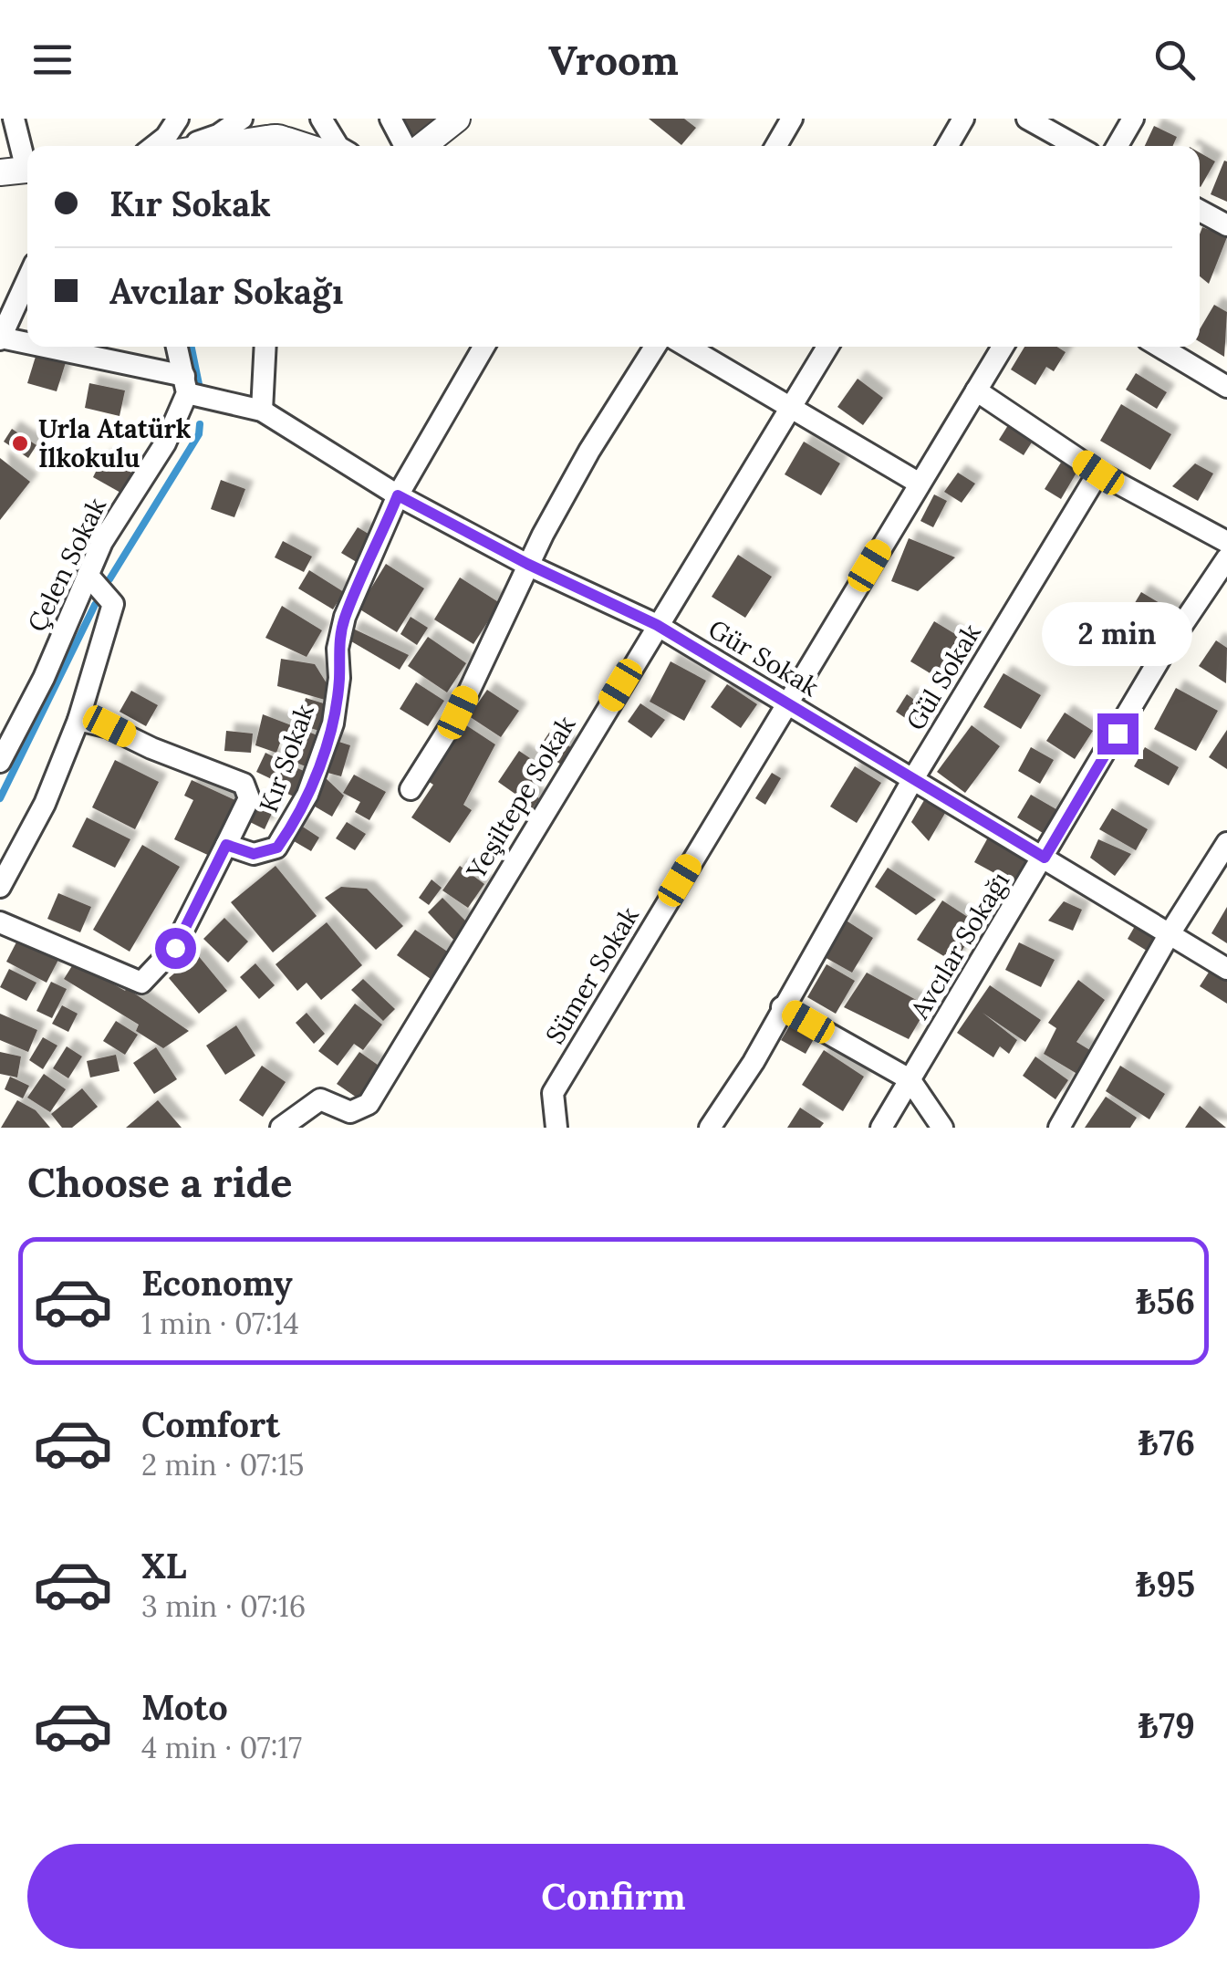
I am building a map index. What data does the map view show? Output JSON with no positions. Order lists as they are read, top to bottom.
{
  "streets": {
    "street": [
      "Çelen Sokak",
      "Gür Sokak",
      "Gül Sokak",
      "Kır Sokak",
      "Yeşiltepe Sokak",
      "Avcılar Sokağı",
      "Sümer Sokak"
    ]
  },
  "crossings": [
    ["Çelen Sokak", "Gür Sokak"],
    ["Gür Sokak", "Gül Sokak"],
    ["Gür Sokak", "Kır Sokak"],
    ["Gür Sokak", "Yeşiltepe Sokak"],
    ["Gür Sokak", "Avcılar Sokağı"],
    ["Gür Sokak", "Sümer Sokak"]
  ],
  "places": ["Urla Atatürk İlkokulu"],
  "page": {
    "header": "Vroom",
    "banner": ["Kır Sokak", "Avcılar Sokağı"],
    "bubble": "2 min",
    "heading": "Choose a ride",
    "list": [
      {
        "name": "Economy",
        "note": "1 min · 07:14",
        "value": "₺56"
      },
      {
        "name": "Comfort",
        "note": "2 min · 07:15",
        "value": "₺76"
      },
      {
        "name": "XL",
        "note": "3 min · 07:16",
        "value": "₺95"
      },
      {
        "name": "Moto",
        "note": "4 min · 07:17",
        "value": "₺79"
      }
    ],
    "buttons": "Confirm"
  }
}
